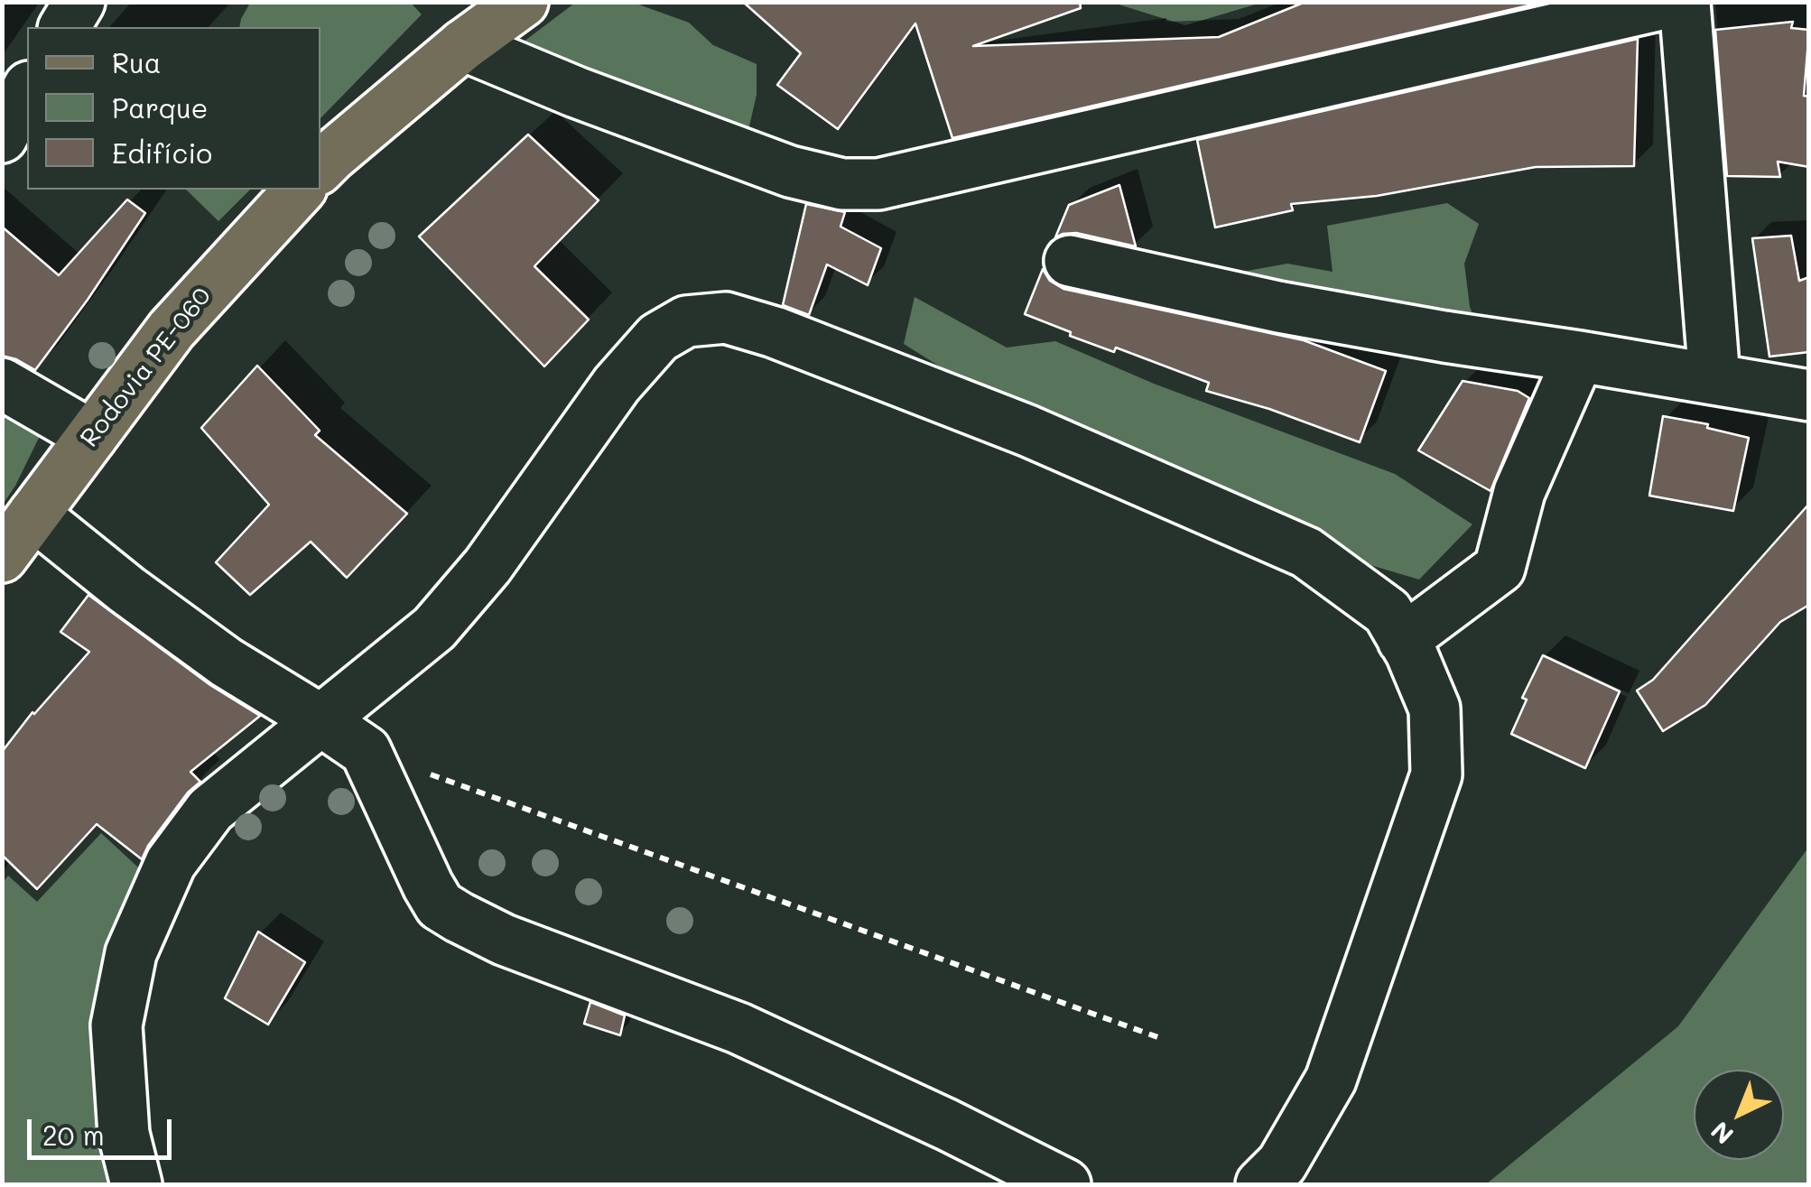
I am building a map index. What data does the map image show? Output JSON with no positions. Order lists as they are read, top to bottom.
{
  "streets": {
    "main road": ["Rodovia PE-060"]
  },
  "legend": ["Rua", "Parque", "Edifício"],
  "scale_bar": "20 m",
  "north": "bottom left"
}
